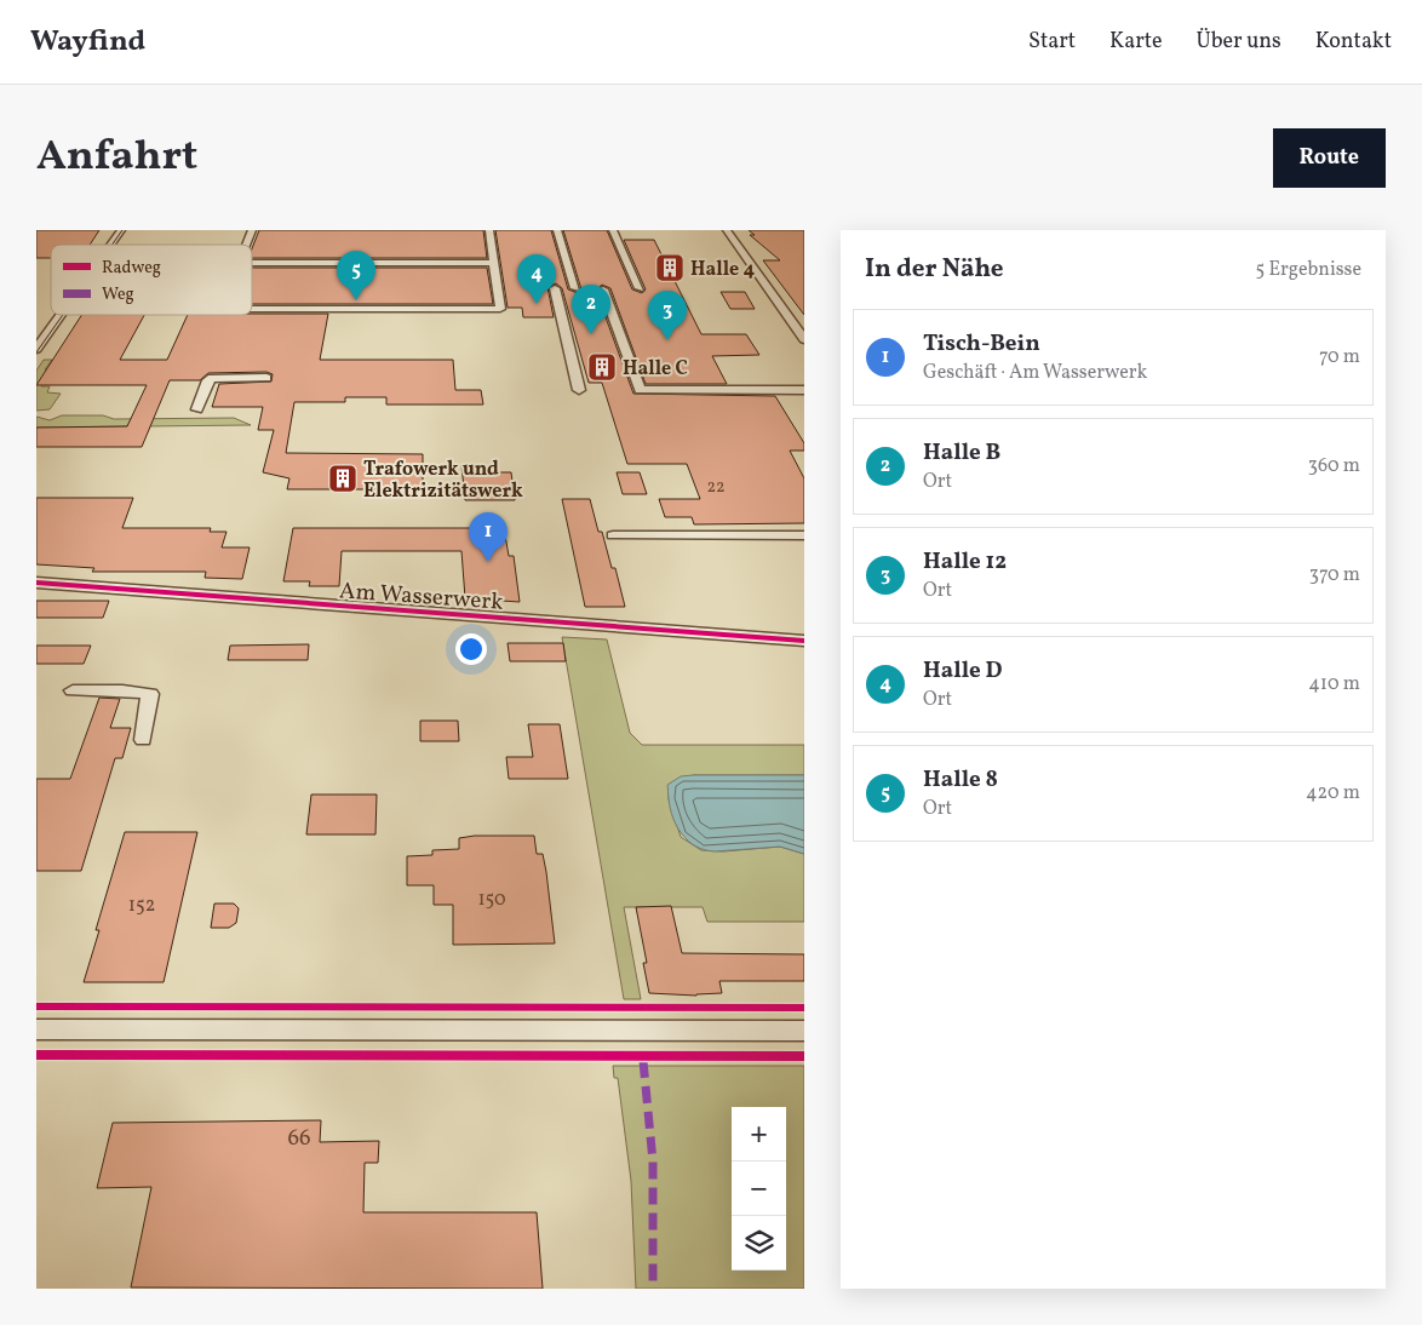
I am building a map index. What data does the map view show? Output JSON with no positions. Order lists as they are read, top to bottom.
{
  "streets": {
    "street": ["Am Wasserwerk"]
  },
  "places": {
    "building": ["Halle 4", "Halle C", "Trafowerk und Elektrizitätswerk"]
  },
  "house_numbers": [
    "22",
    "150",
    "152",
    "66"
  ],
  "legend": ["Radweg", "Weg"],
  "page": {
    "header": "Wayfind",
    "nav": [
      "Start",
      "Karte",
      "Über uns",
      "Kontakt"
    ],
    "title": "Anfahrt",
    "buttons": "Route",
    "heading": ["In der Nähe", "5 Ergebnisse"],
    "pins": [
      "5",
      "4",
      "2",
      "3",
      "1"
    ],
    "list": [
      {
        "mark": "1",
        "name": "Tisch-Bein",
        "note": "Geschäft · Am Wasserwerk",
        "value": "70 m"
      },
      {
        "mark": "2",
        "name": "Halle B",
        "note": "Ort",
        "value": "360 m"
      },
      {
        "mark": "3",
        "name": "Halle 12",
        "note": "Ort",
        "value": "370 m"
      },
      {
        "mark": "4",
        "name": "Halle D",
        "note": "Ort",
        "value": "410 m"
      },
      {
        "mark": "5",
        "name": "Halle 8",
        "note": "Ort",
        "value": "420 m"
      }
    ],
    "map_buttons": ["+", "−"]
  }
}
